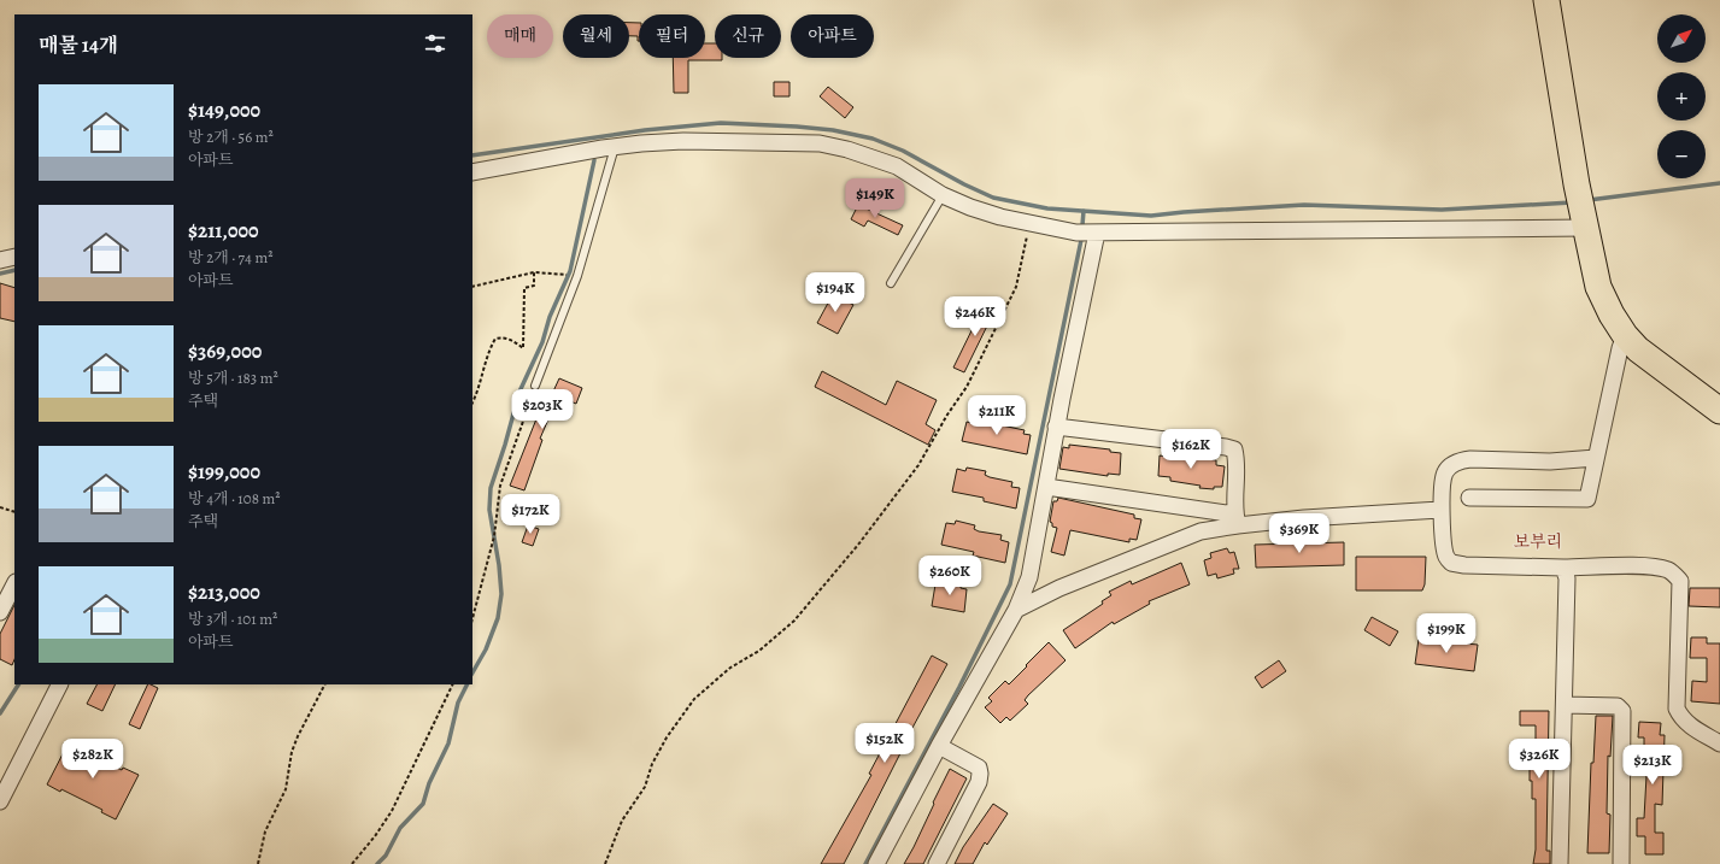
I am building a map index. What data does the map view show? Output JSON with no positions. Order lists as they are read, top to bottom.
{
  "districts": ["보부리"],
  "north": "top right",
  "page": {
    "map_buttons": ["+", "−"],
    "chip": [
      "매매",
      "월세",
      "필터",
      "신규",
      "아파트"
    ],
    "heading": "매물 14개",
    "list": [
      {
        "name": "$149,000",
        "note": "방 2개 · 56 m² · 아파트"
      },
      {
        "name": "$211,000",
        "note": "방 2개 · 74 m² · 아파트"
      },
      {
        "name": "$369,000",
        "note": "방 5개 · 183 m² · 주택"
      },
      {
        "name": "$199,000",
        "note": "방 4개 · 108 m² · 주택"
      },
      {
        "name": "$213,000",
        "note": "방 3개 · 101 m² · 아파트"
      }
    ],
    "price": [
      "$149K",
      "$194K",
      "$246K",
      "$203K",
      "$211K",
      "$162K",
      "$172K",
      "$369K",
      "$260K",
      "$199K",
      "$152K",
      "$282K",
      "$326K",
      "$213K"
    ]
  }
}
